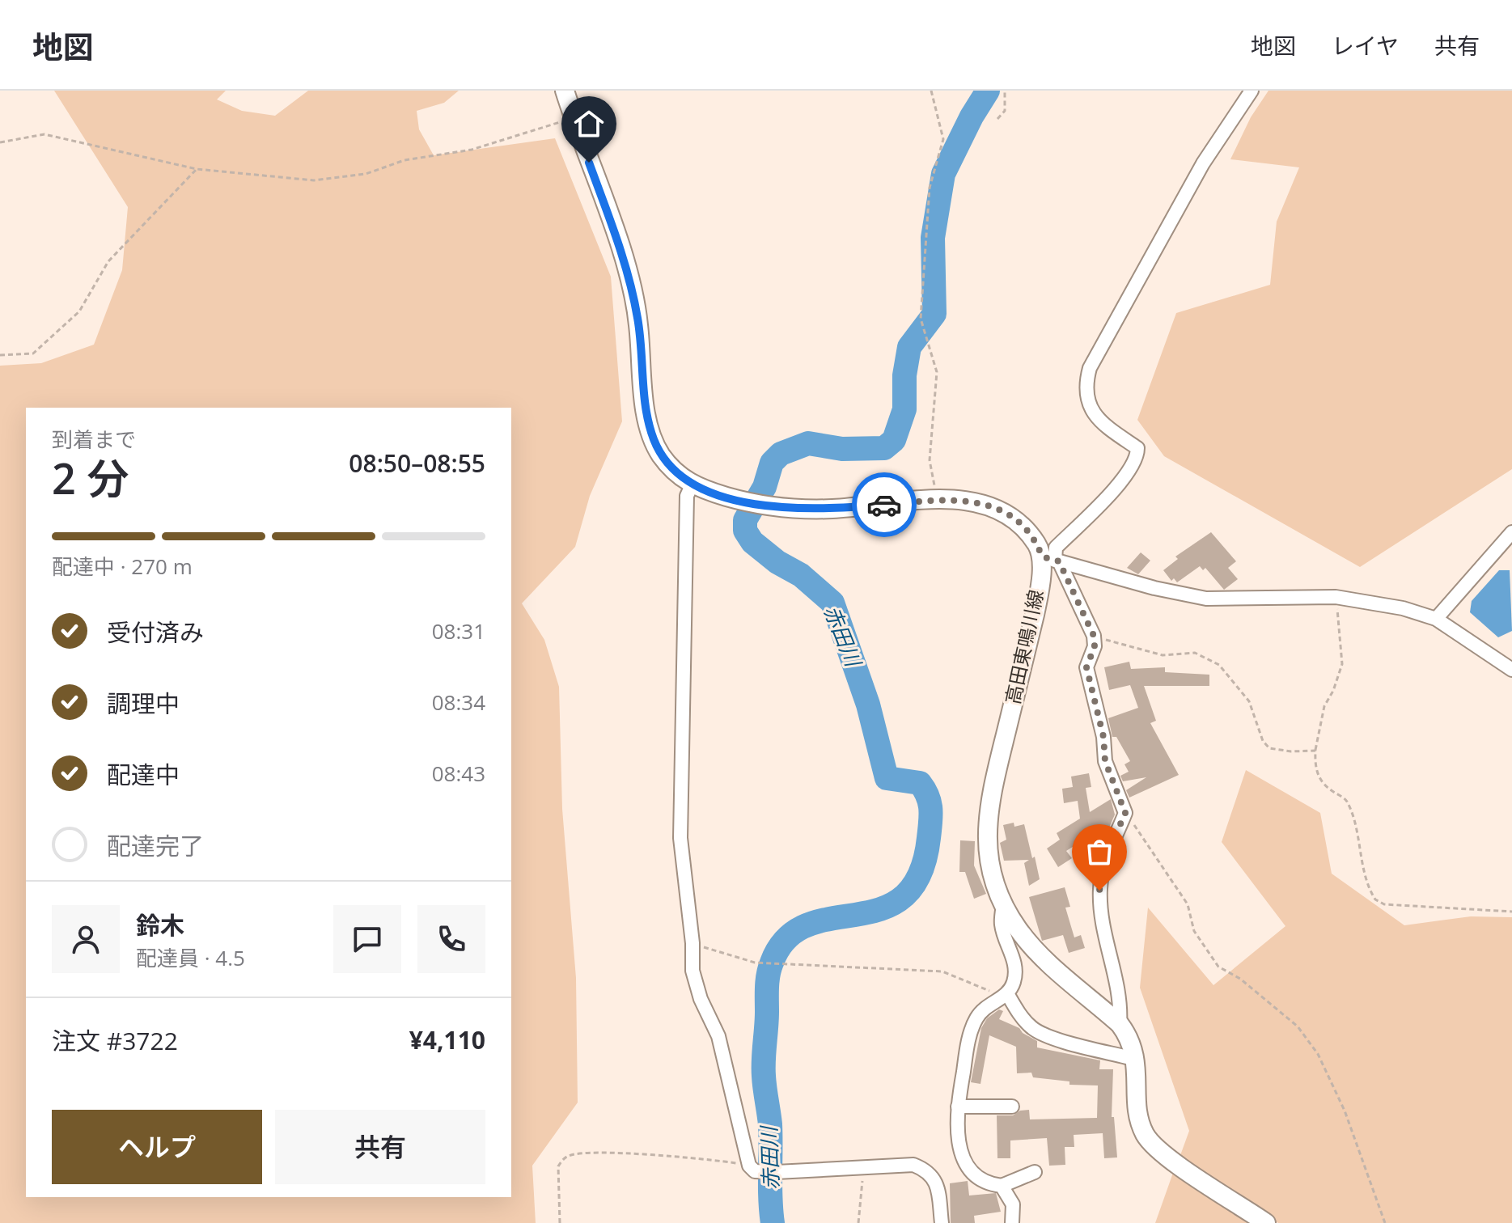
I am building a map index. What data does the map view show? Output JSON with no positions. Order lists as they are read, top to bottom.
{
  "streets": {
    "main road": ["高田東鳴川線"]
  },
  "water": ["赤田川"],
  "page": {
    "header": "地図",
    "nav": ["地図", "レイヤ", "共有"],
    "heading": ["2 分", "到着まで", "08:50–08:55"],
    "panel": [
      "鈴木",
      "配達員 · 4.5",
      "注文 #3722",
      "¥4,110"
    ],
    "bar": "配達中 · 270 m",
    "list": [
      ["受付済み", "08:31"],
      ["調理中", "08:34"],
      ["配達中", "08:43"],
      "配達完了"
    ],
    "buttons": ["ヘルプ", "共有"]
  }
}
